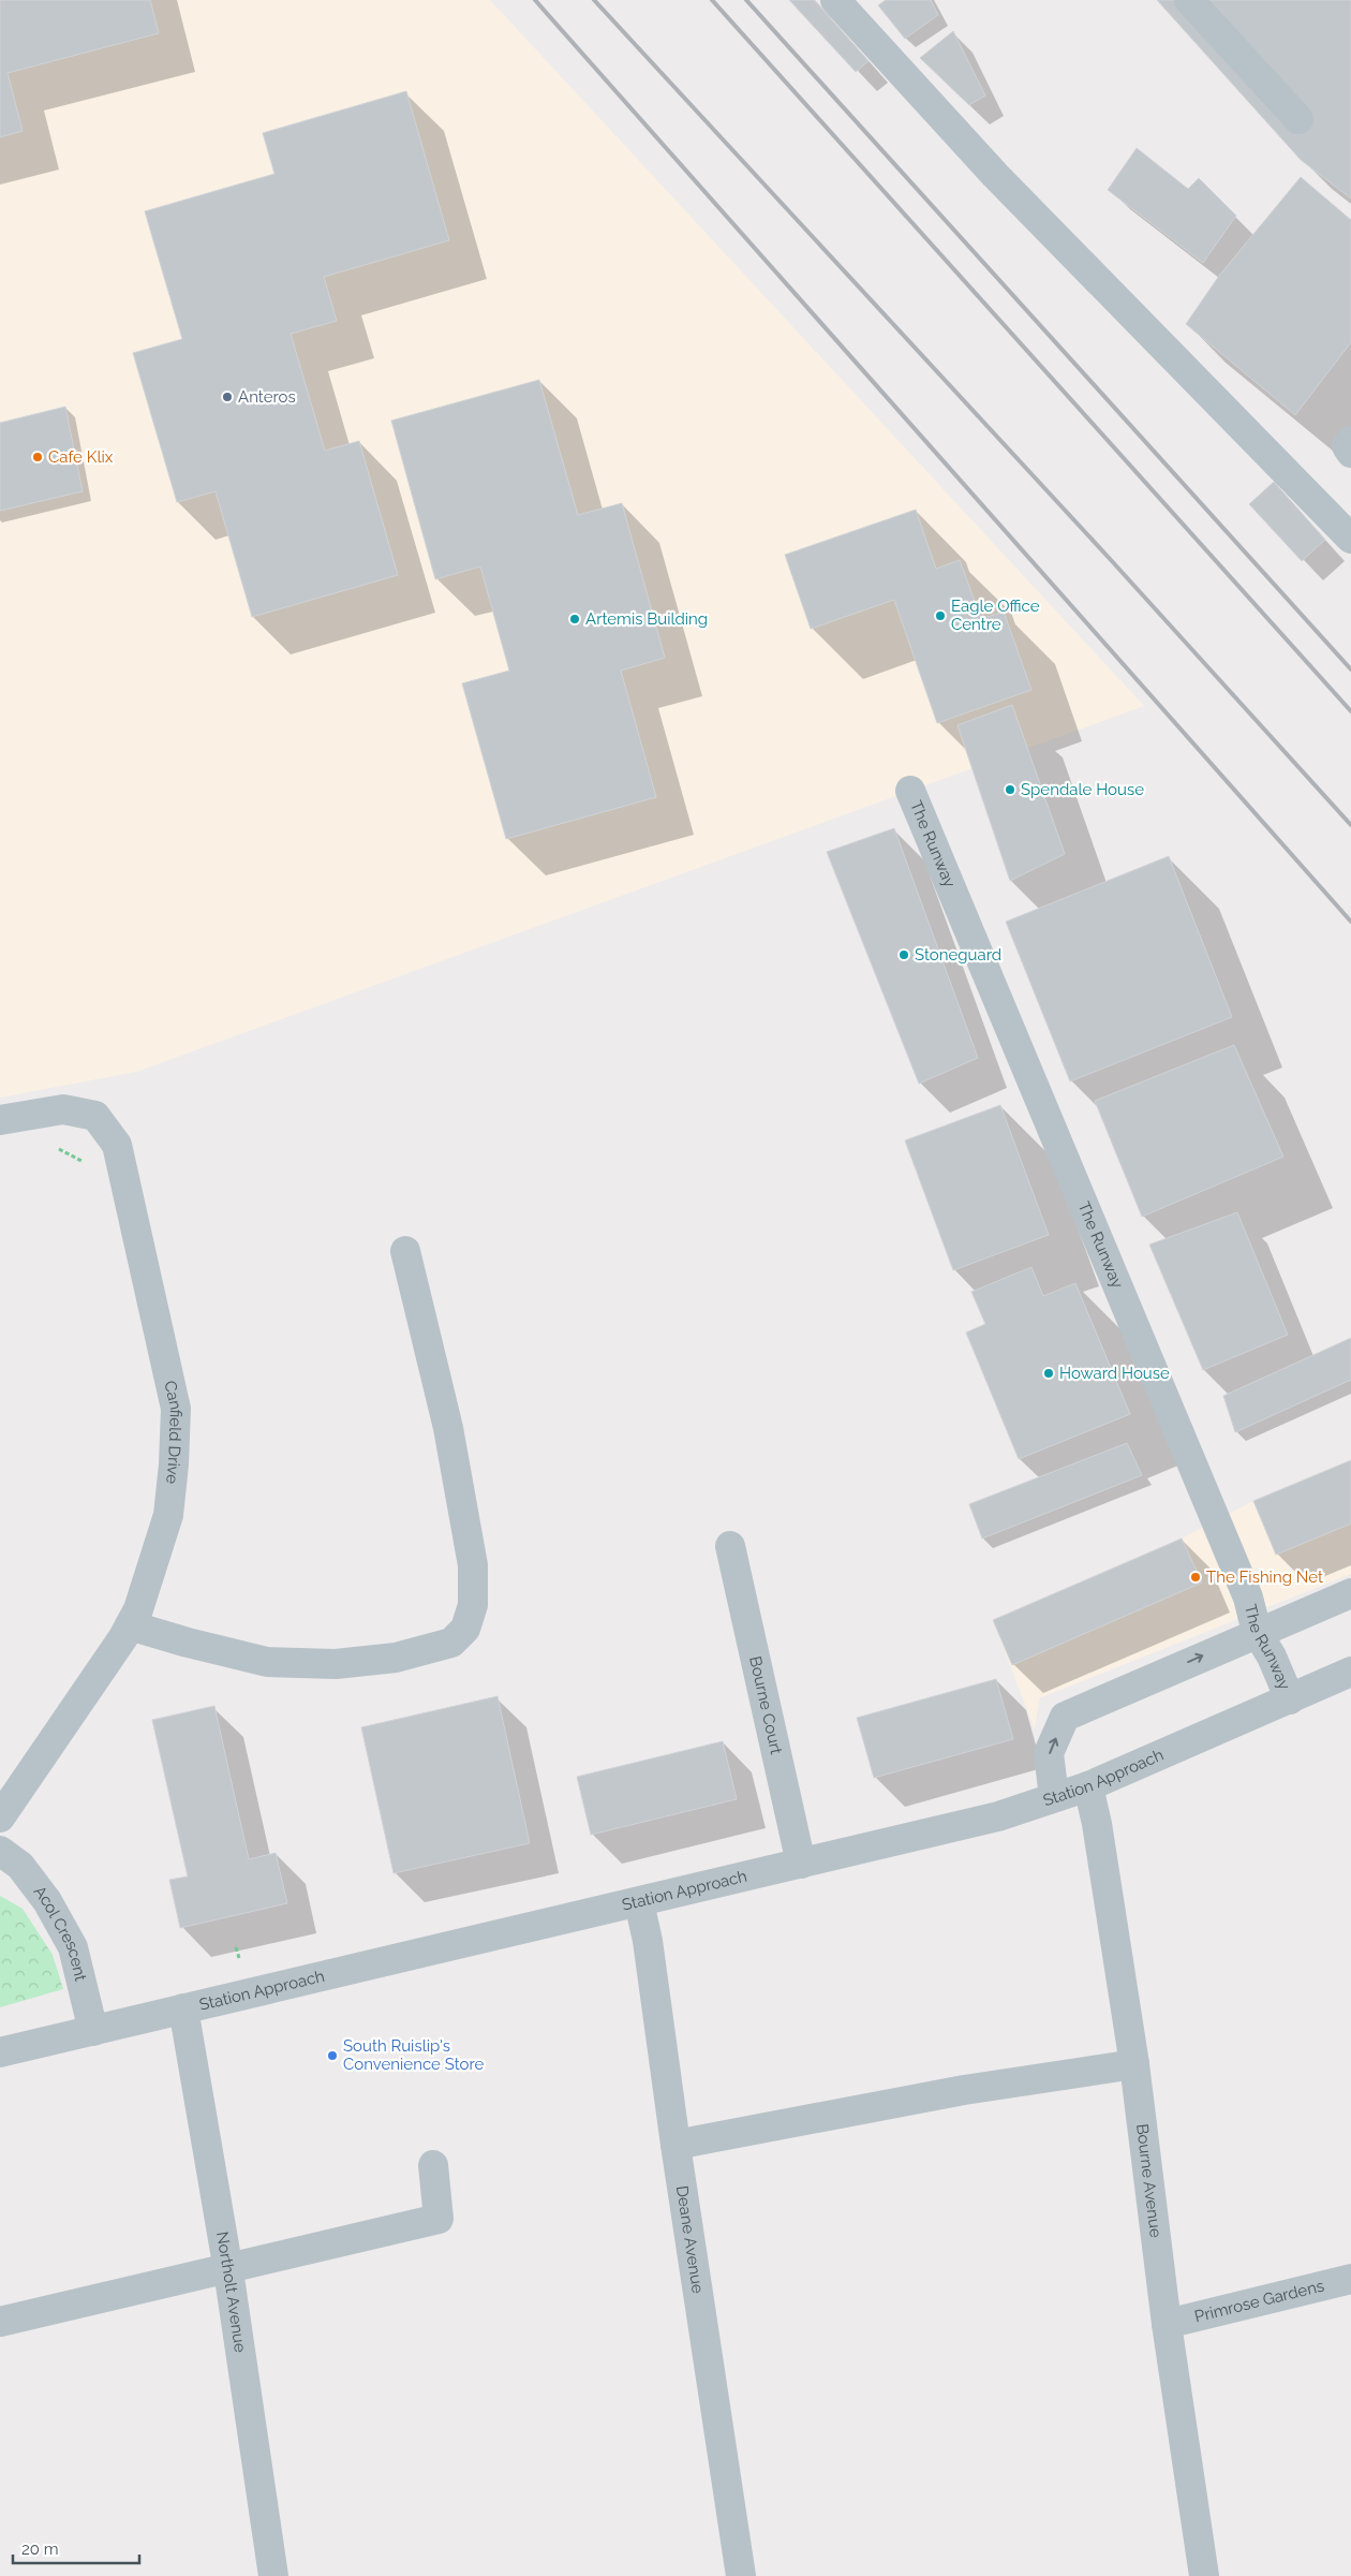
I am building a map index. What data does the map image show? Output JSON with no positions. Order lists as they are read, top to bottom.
{
  "streets": {
    "street": [
      "The Runway",
      "Canfield Drive",
      "Bourne Court",
      "Station Approach",
      "Acol Crescent",
      "Bourne Avenue",
      "Deane Avenue",
      "Northolt Avenue",
      "Primrose Gardens"
    ]
  },
  "crossings": [
    ["The Runway", "Station Approach"],
    ["Bourne Court", "Station Approach"],
    ["Station Approach", "Acol Crescent"],
    ["Station Approach", "Bourne Avenue"],
    ["Station Approach", "Deane Avenue"],
    ["Station Approach", "Northolt Avenue"],
    ["Bourne Avenue", "Primrose Gardens"]
  ],
  "places": [
    "Anteros",
    "Cafe Klix",
    "Eagle Office Centre",
    "Artemis Building",
    "Spendale House",
    "Stoneguard",
    "Howard House",
    "The Fishing Net",
    "South Ruislip's Convenience Store"
  ],
  "scale_bar": "20 m"
}
